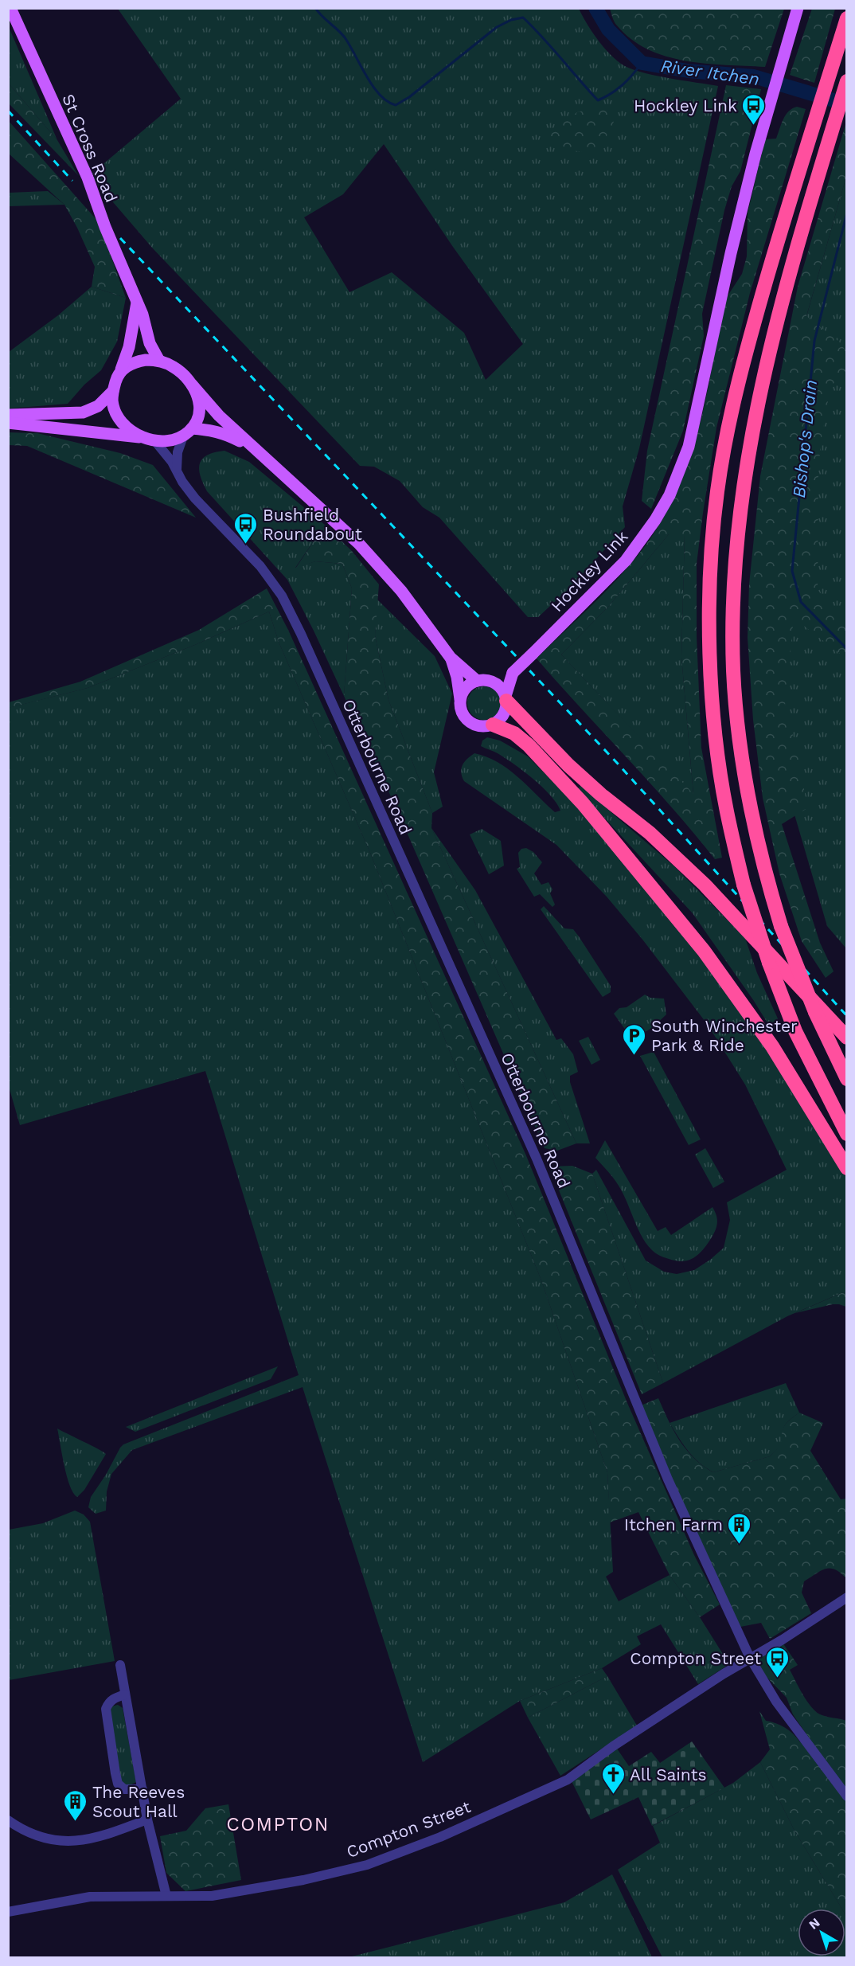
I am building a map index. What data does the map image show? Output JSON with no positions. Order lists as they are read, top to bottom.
{
  "streets": {
    "main road": ["St Cross Road", "Hockley Link"],
    "street": ["Otterbourne Road", "Compton Street"]
  },
  "crossings": [
    ["St Cross Road", "Otterbourne Road"],
    ["Otterbourne Road", "Compton Street"]
  ],
  "districts": ["COMPTON"],
  "water": ["River Itchen", "Bishop's Drain"],
  "places": {
    "bus stop": ["Hockley Link", "Bushfield Roundabout", "Compton Street"],
    "parking": ["South Winchester Park & Ride"],
    "building": ["Itchen Farm", "The Reeves Scout Hall"],
    "church": ["All Saints"]
  },
  "north": "top left"
}
